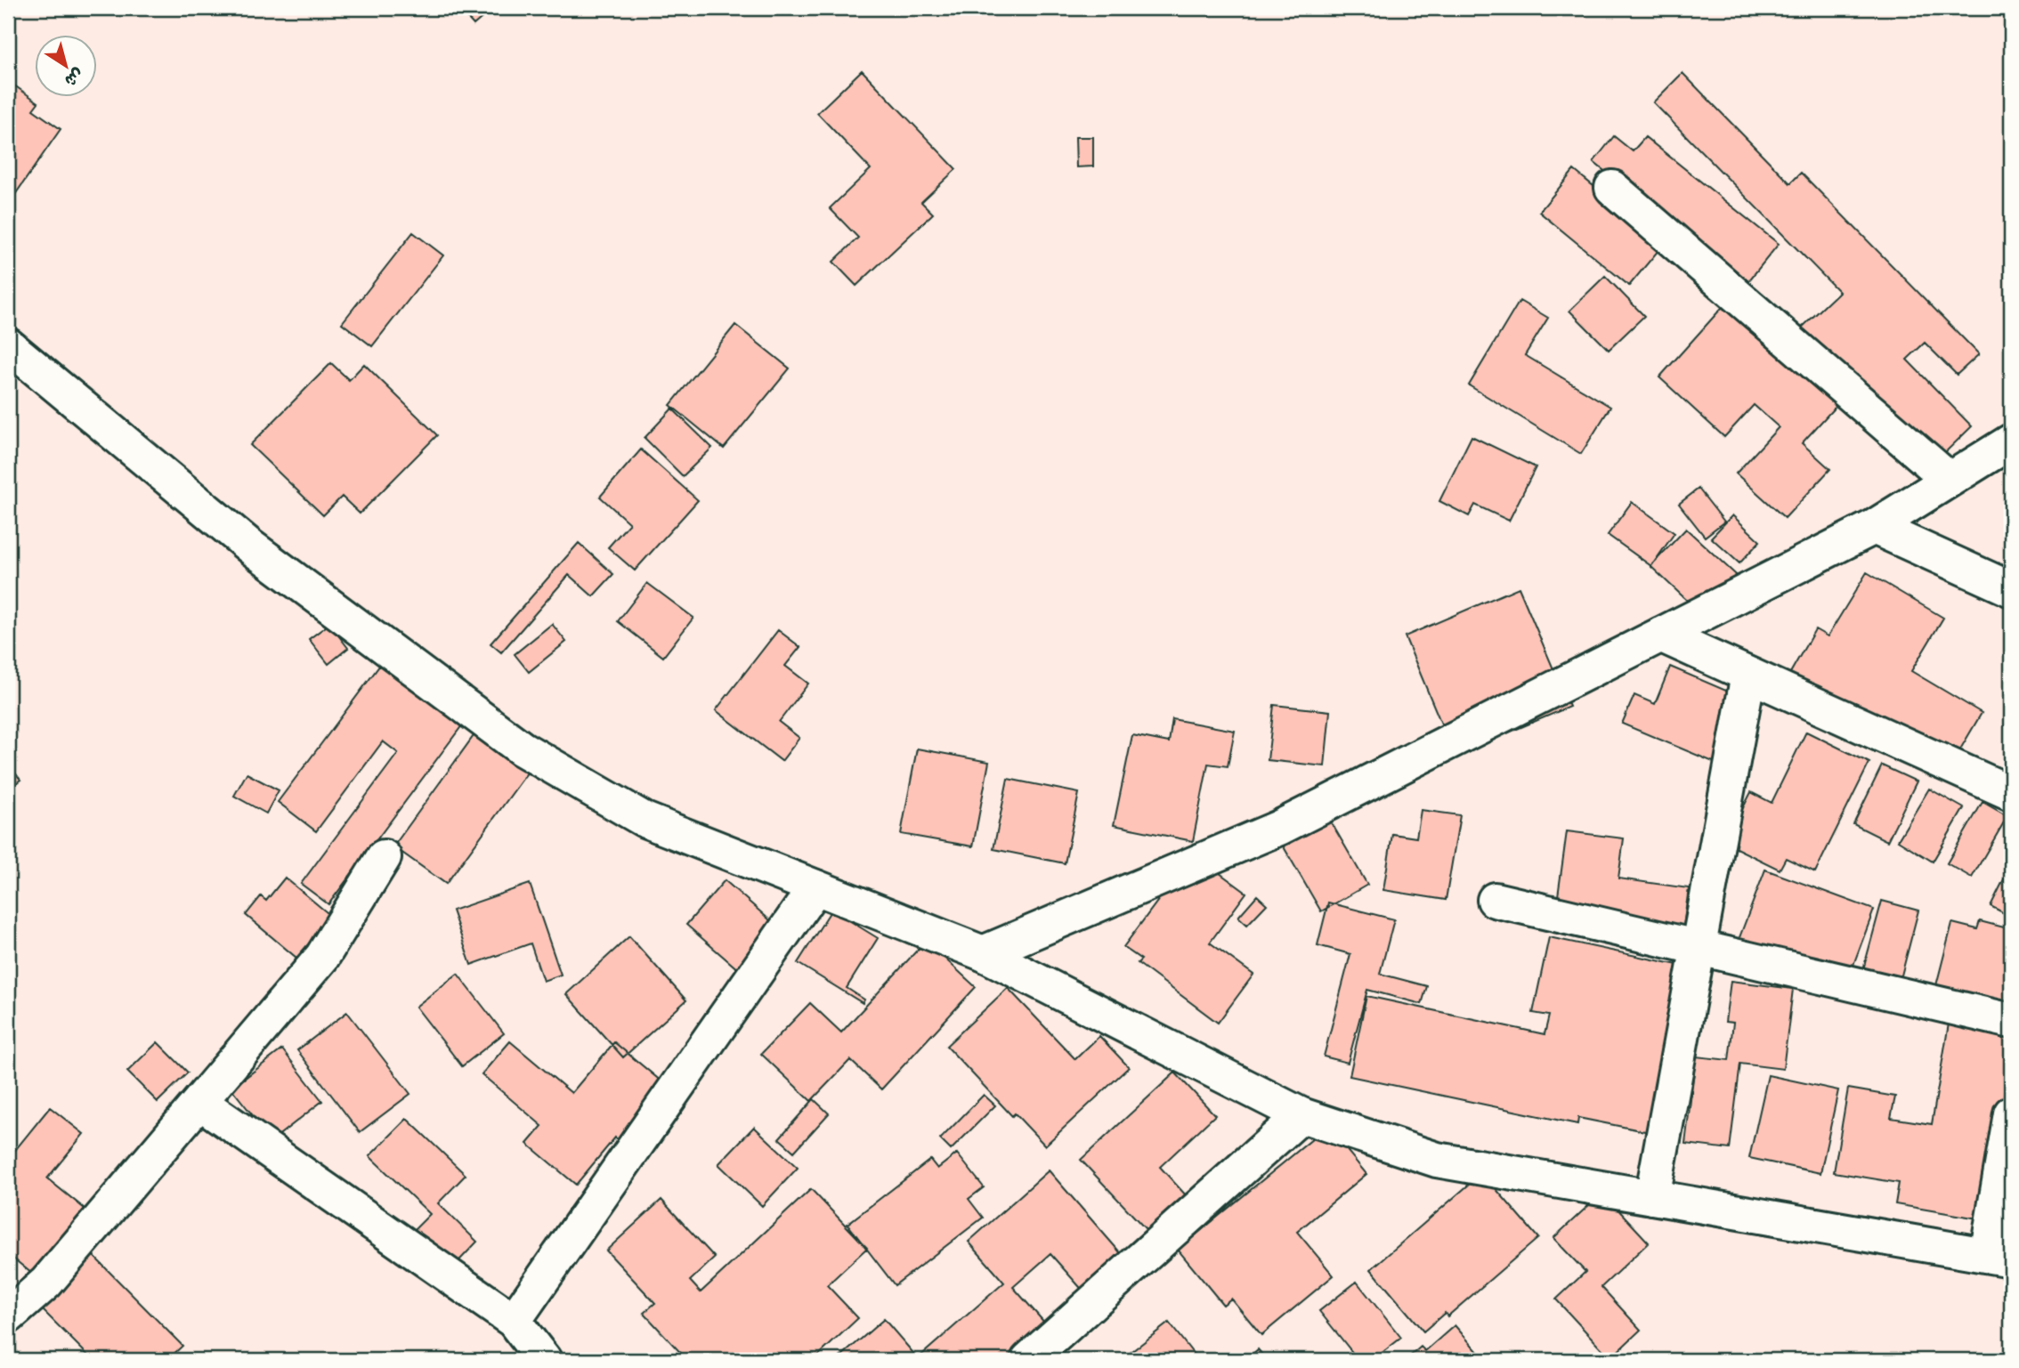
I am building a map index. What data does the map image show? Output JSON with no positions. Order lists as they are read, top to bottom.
{
  "north": "bottom right"
}
